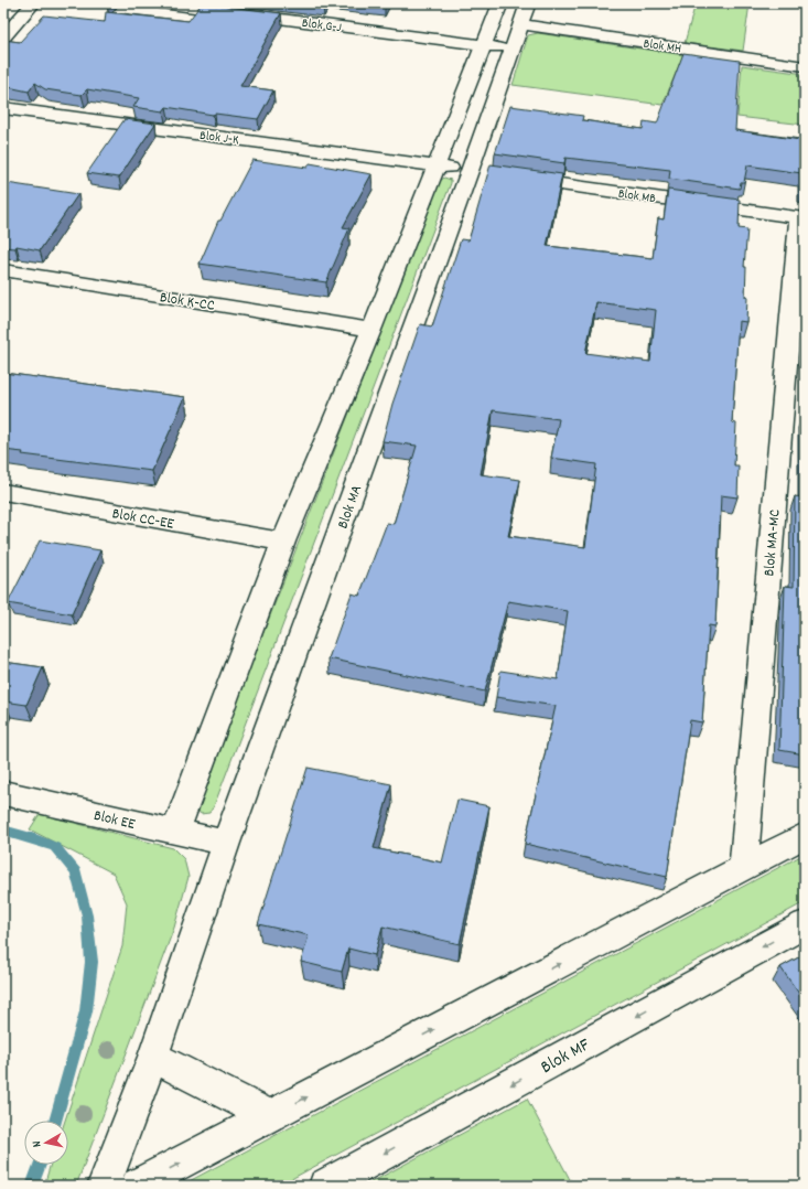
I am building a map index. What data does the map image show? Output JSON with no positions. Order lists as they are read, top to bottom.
{
  "streets": {
    "street": [
      "Blok G-J",
      "Blok MH",
      "Blok J-K",
      "Blok MB",
      "Blok K-CC",
      "Blok MA",
      "Blok CC-EE",
      "Blok MA-MC",
      "Blok EE",
      "Blok MF"
    ]
  },
  "crossings": [
    ["Blok G-J", "Blok MA"],
    ["Blok MH", "Blok MA"],
    ["Blok J-K", "Blok MA"],
    ["Blok MB", "Blok MA-MC"],
    ["Blok MA", "Blok EE"]
  ],
  "north": "left"
}
